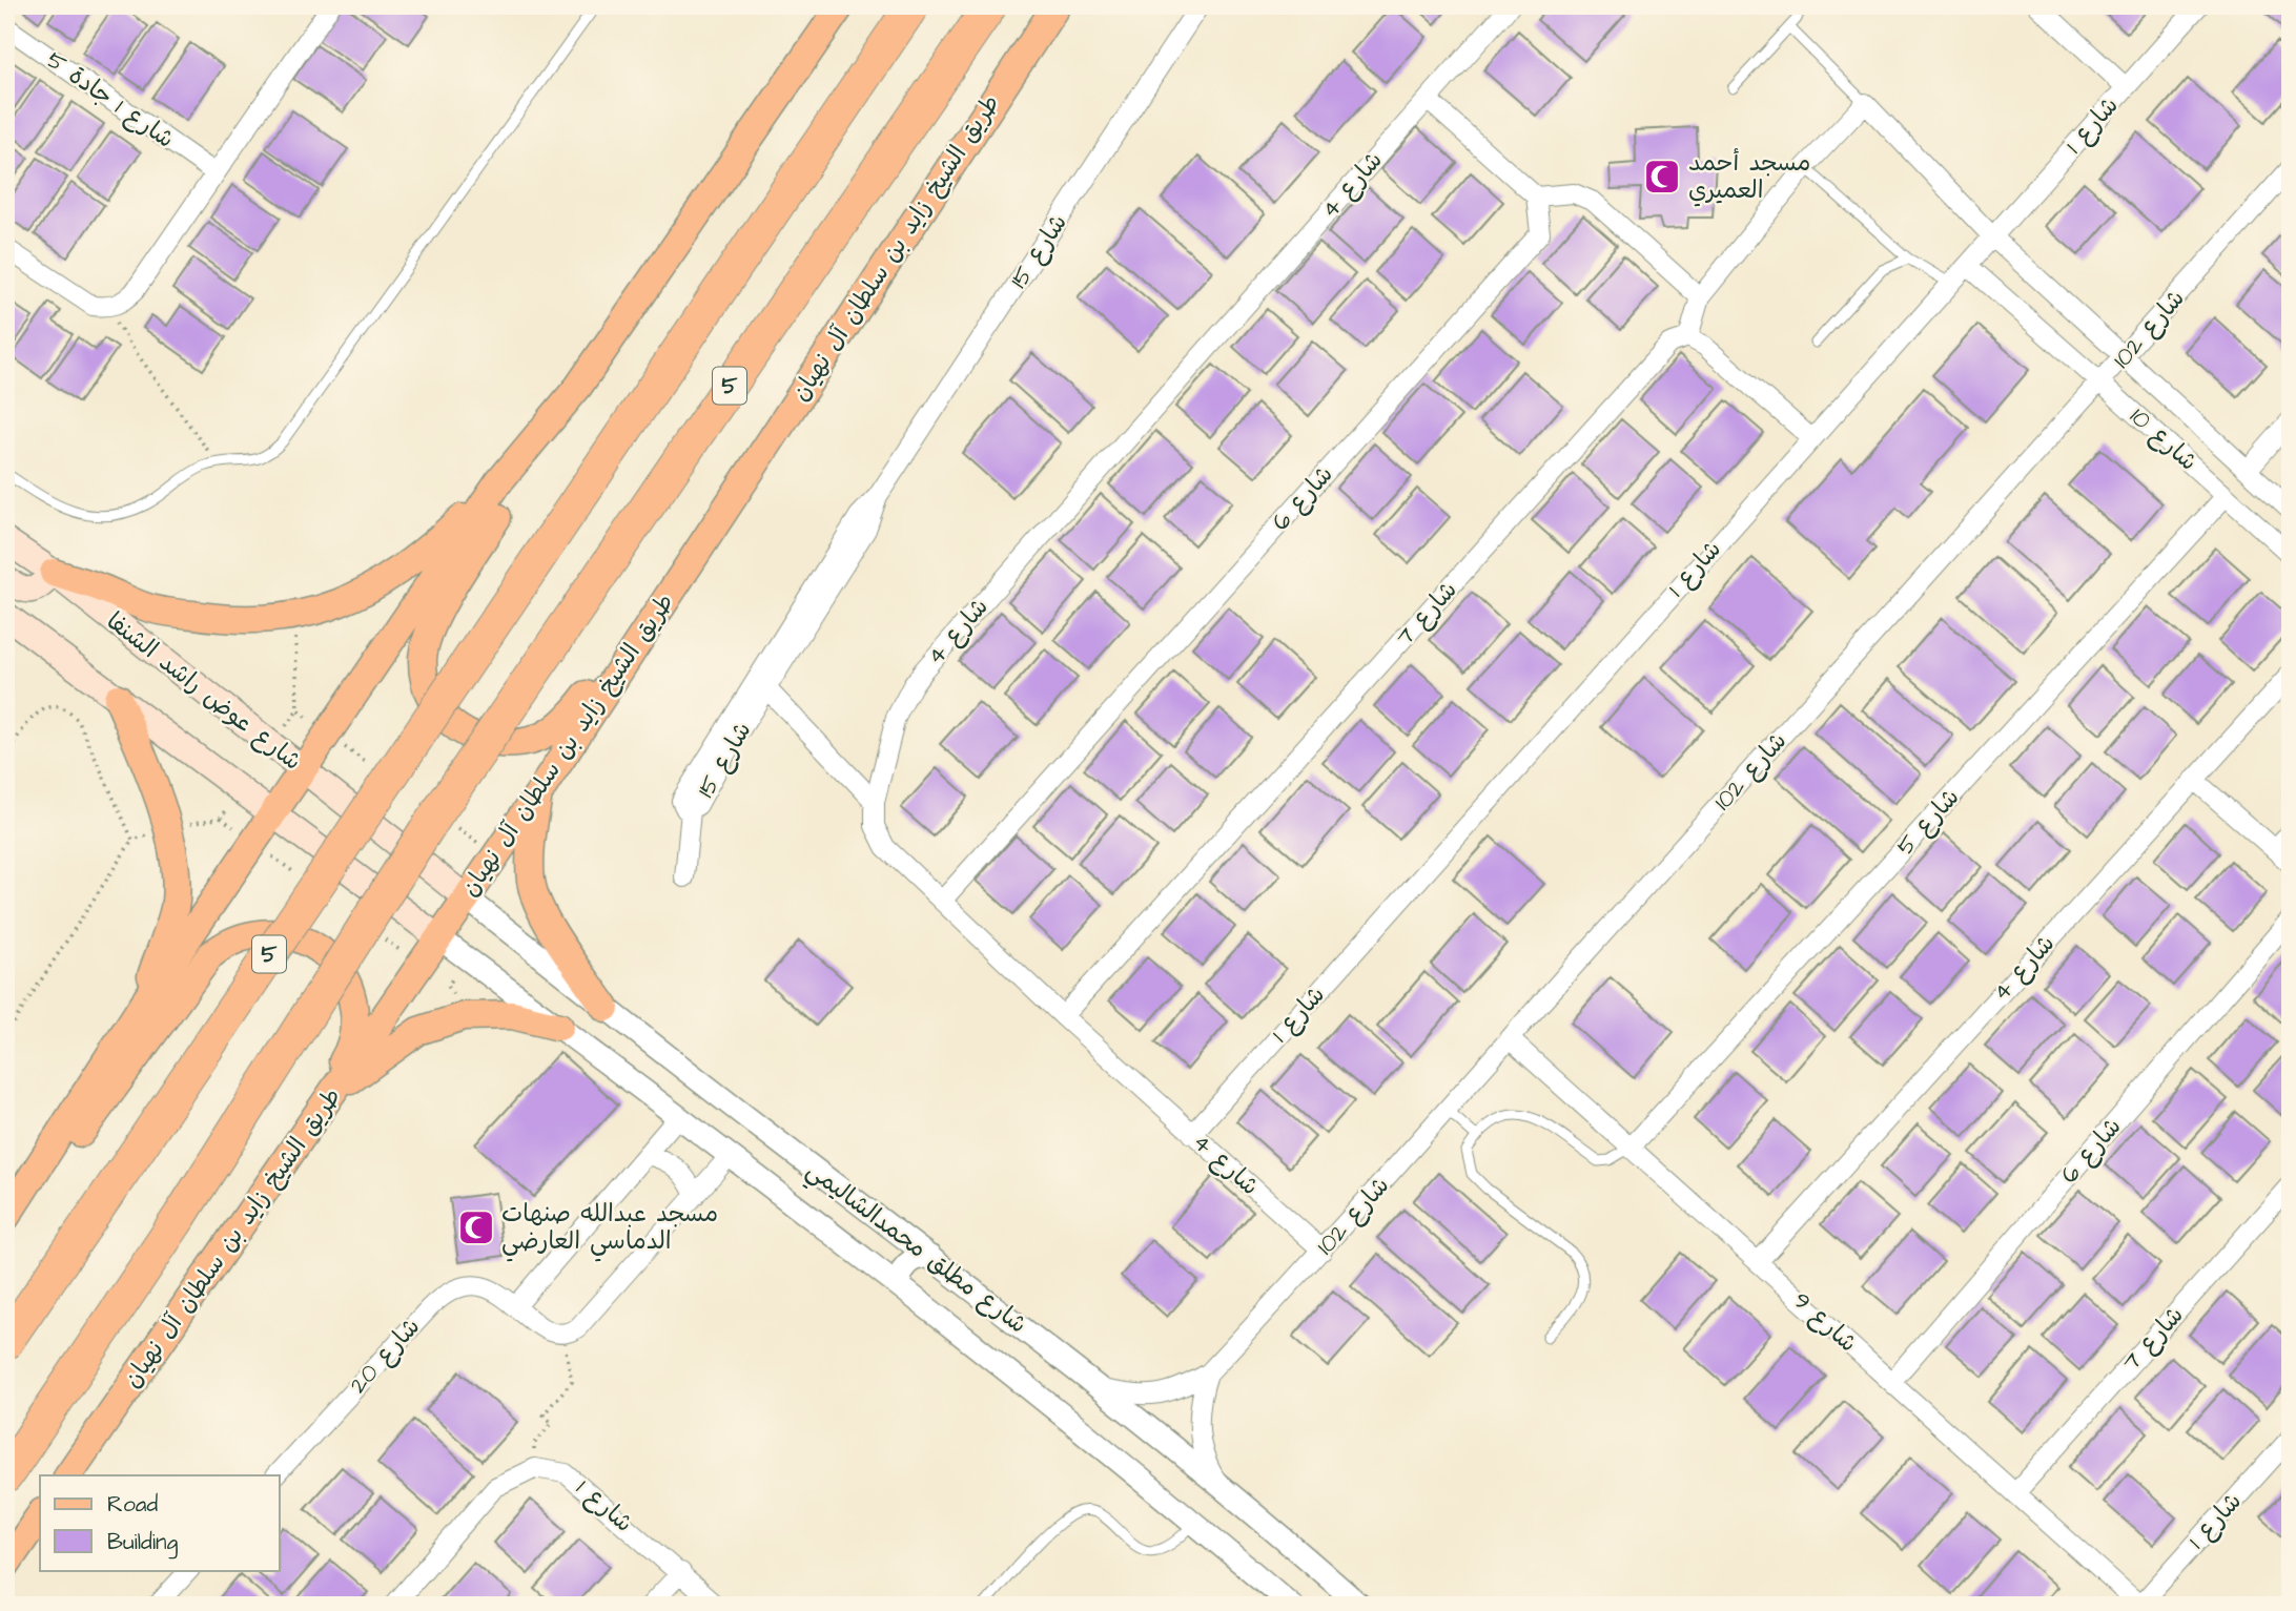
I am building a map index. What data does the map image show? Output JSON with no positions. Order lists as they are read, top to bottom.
{
  "streets": {
    "highway": ["5"],
    "main road": ["طريق الشيخ زايد بن سلطان آل نهيان", "شارع عوض راشد الشنفا"],
    "street": [
      "شارع 1 جادة 5",
      "شارع 1",
      "شارع 4",
      "شارع 15",
      "شارع 102",
      "شارع 10",
      "شارع 6",
      "شارع 7",
      "شارع 5",
      "شارع مطلق محمدالشاليمي",
      "شارع 9",
      "شارع 20"
    ]
  },
  "crossings": [
    ["شارع 1", "شارع 4"],
    ["شارع 1", "شارع 10"],
    ["شارع 1", "شارع 9"],
    ["شارع 4", "شارع 102"],
    ["شارع 4", "شارع 6"],
    ["شارع 4", "شارع 7"],
    ["شارع 4", "شارع 9"],
    ["طريق الشيخ زايد بن سلطان آل نهيان", "شارع عوض راشد الشنفا"],
    ["طريق الشيخ زايد بن سلطان آل نهيان", "شارع مطلق محمدالشاليمي"],
    ["شارع 102", "شارع 10"],
    ["شارع 102", "شارع مطلق محمدالشاليمي"],
    ["شارع 102", "شارع 9"],
    ["شارع 10", "شارع 5"],
    ["شارع 6", "شارع 9"],
    ["شارع 7", "شارع 9"],
    ["شارع عوض راشد الشنفا", "شارع مطلق محمدالشاليمي"],
    ["شارع 5", "شارع 9"]
  ],
  "places": {
    "mosque": ["مسجد أحمد العميري", "مسجد عبدالله صنهات الدماسي العارضي"]
  },
  "legend": ["Road", "Building"]
}
